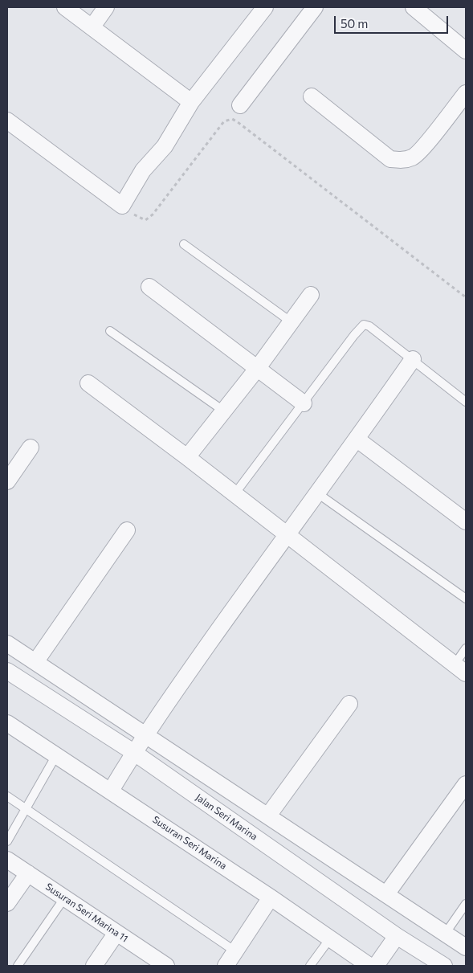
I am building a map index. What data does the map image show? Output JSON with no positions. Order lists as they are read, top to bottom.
{
  "streets": {
    "street": ["Jalan Seri Marina", "Susuran Seri Marina", "Susuran Seri Marina 11"]
  },
  "scale_bar": "50 m"
}
